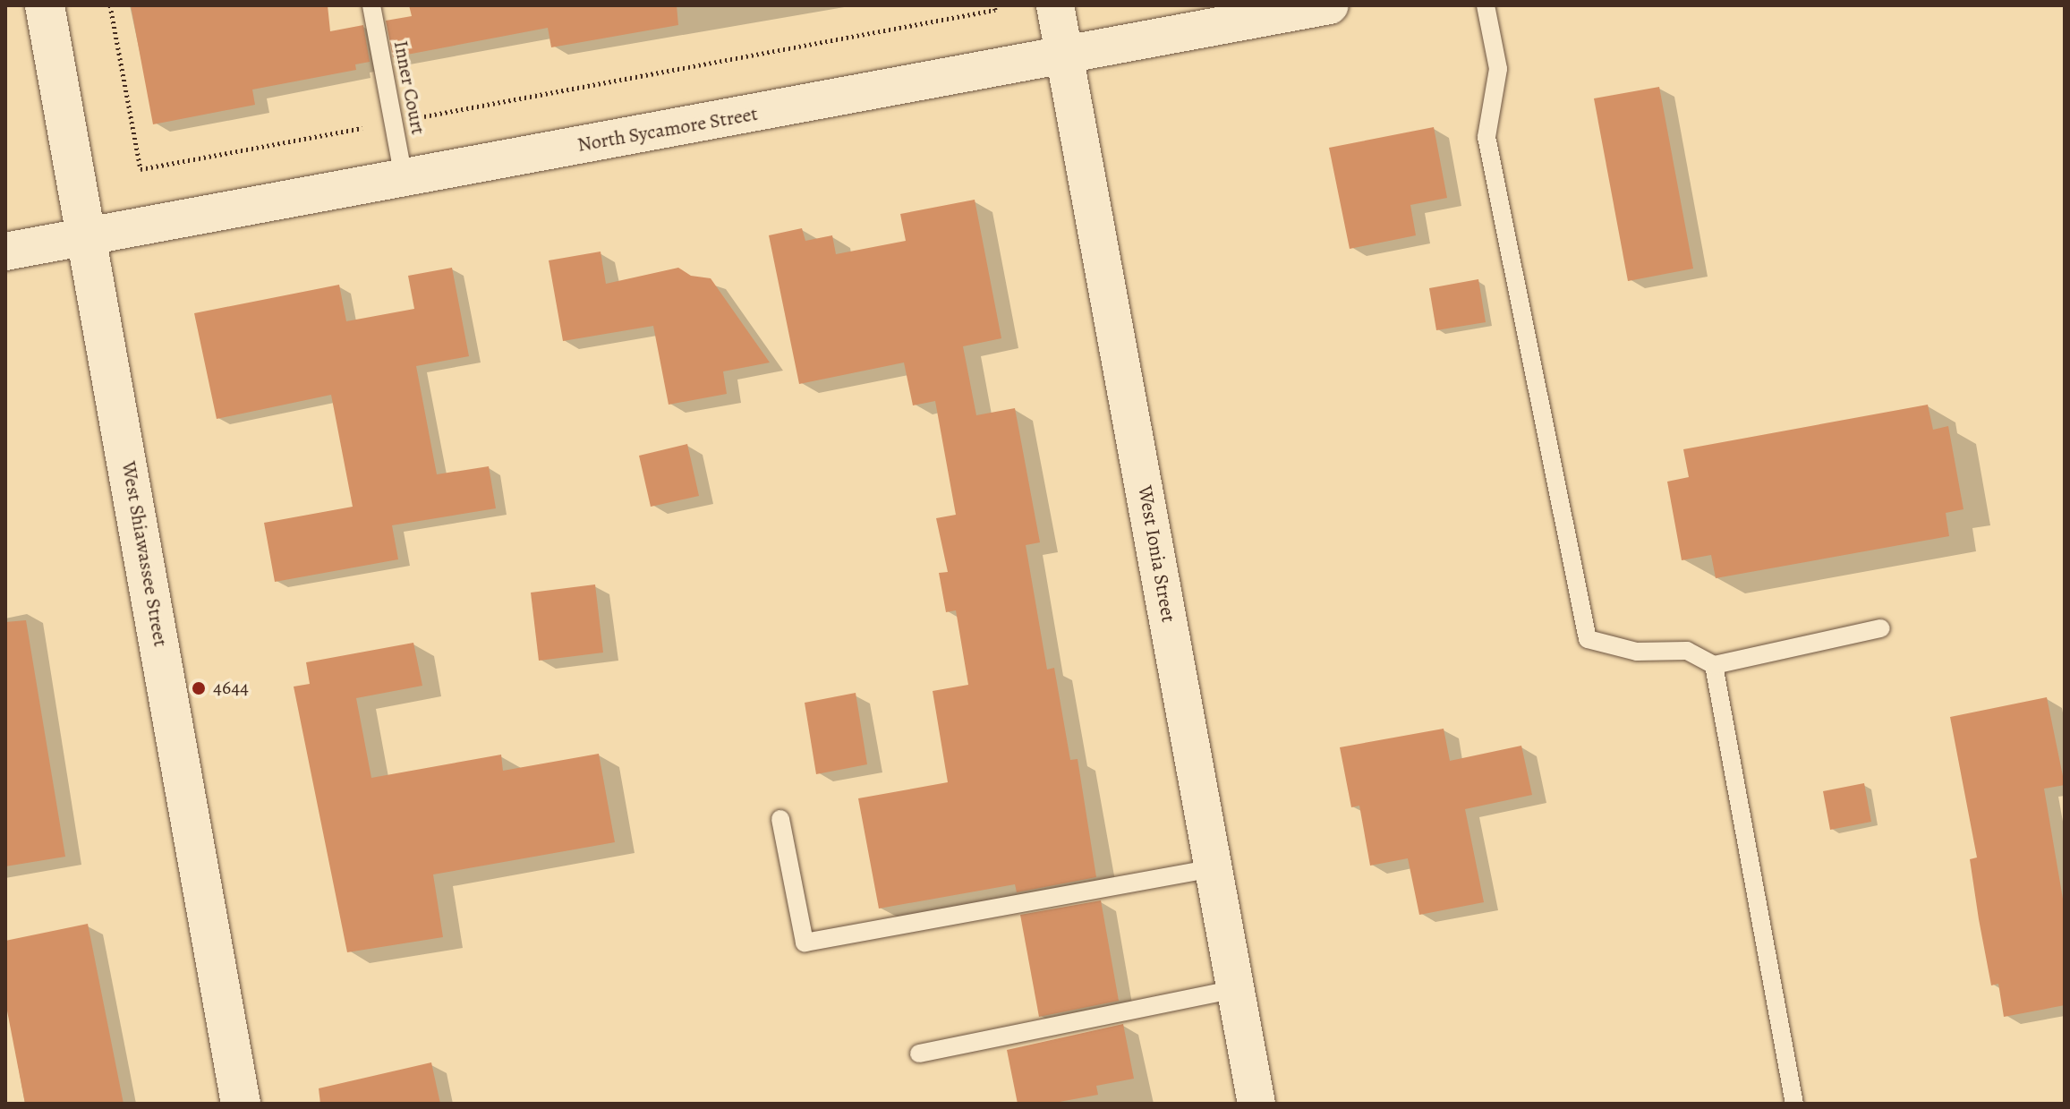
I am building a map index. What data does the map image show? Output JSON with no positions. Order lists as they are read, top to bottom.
{
  "streets": {
    "street": ["North Sycamore Street", "West Shiawassee Street", "West Ionia Street"],
    "lane": ["Inner Court"]
  },
  "crossings": [
    ["Inner Court", "North Sycamore Street"],
    ["North Sycamore Street", "West Shiawassee Street"],
    ["North Sycamore Street", "West Ionia Street"]
  ],
  "places": ["4644"]
}
